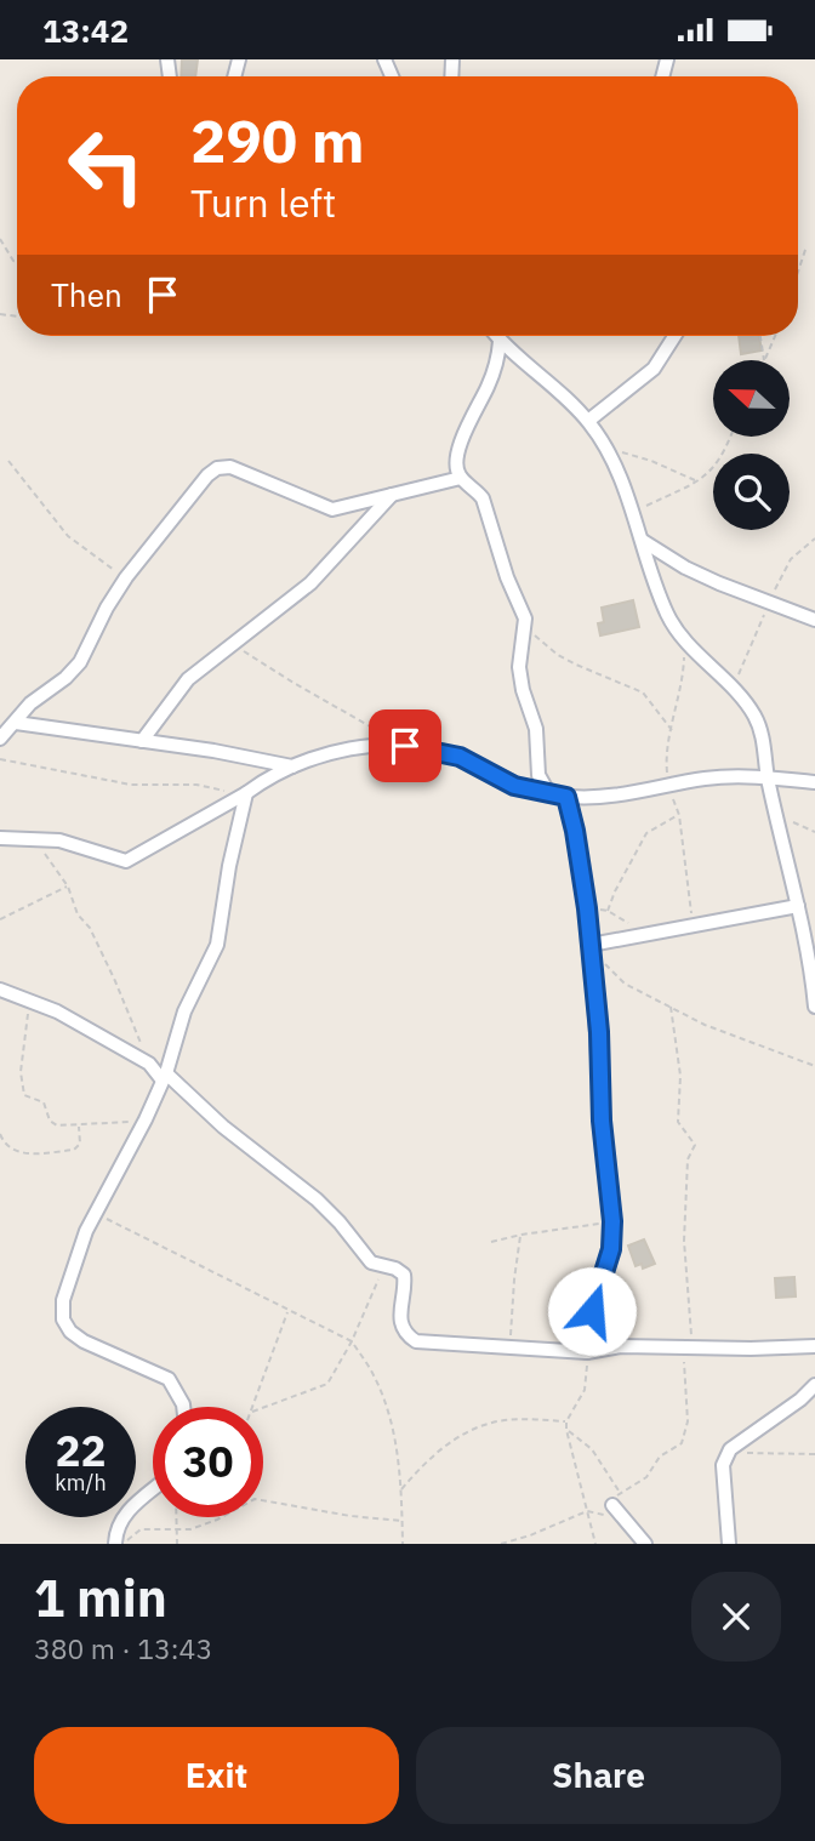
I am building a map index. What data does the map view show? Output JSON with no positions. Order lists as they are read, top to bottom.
{
  "north": "left",
  "page": {
    "status": "13:42",
    "turn": ["290 m", "Turn left"],
    "then": "Then",
    "speed": "22 km/h",
    "limit": "30",
    "heading": ["1 min", "380 m · 13:43"],
    "buttons": ["Exit", "Share"]
  }
}
